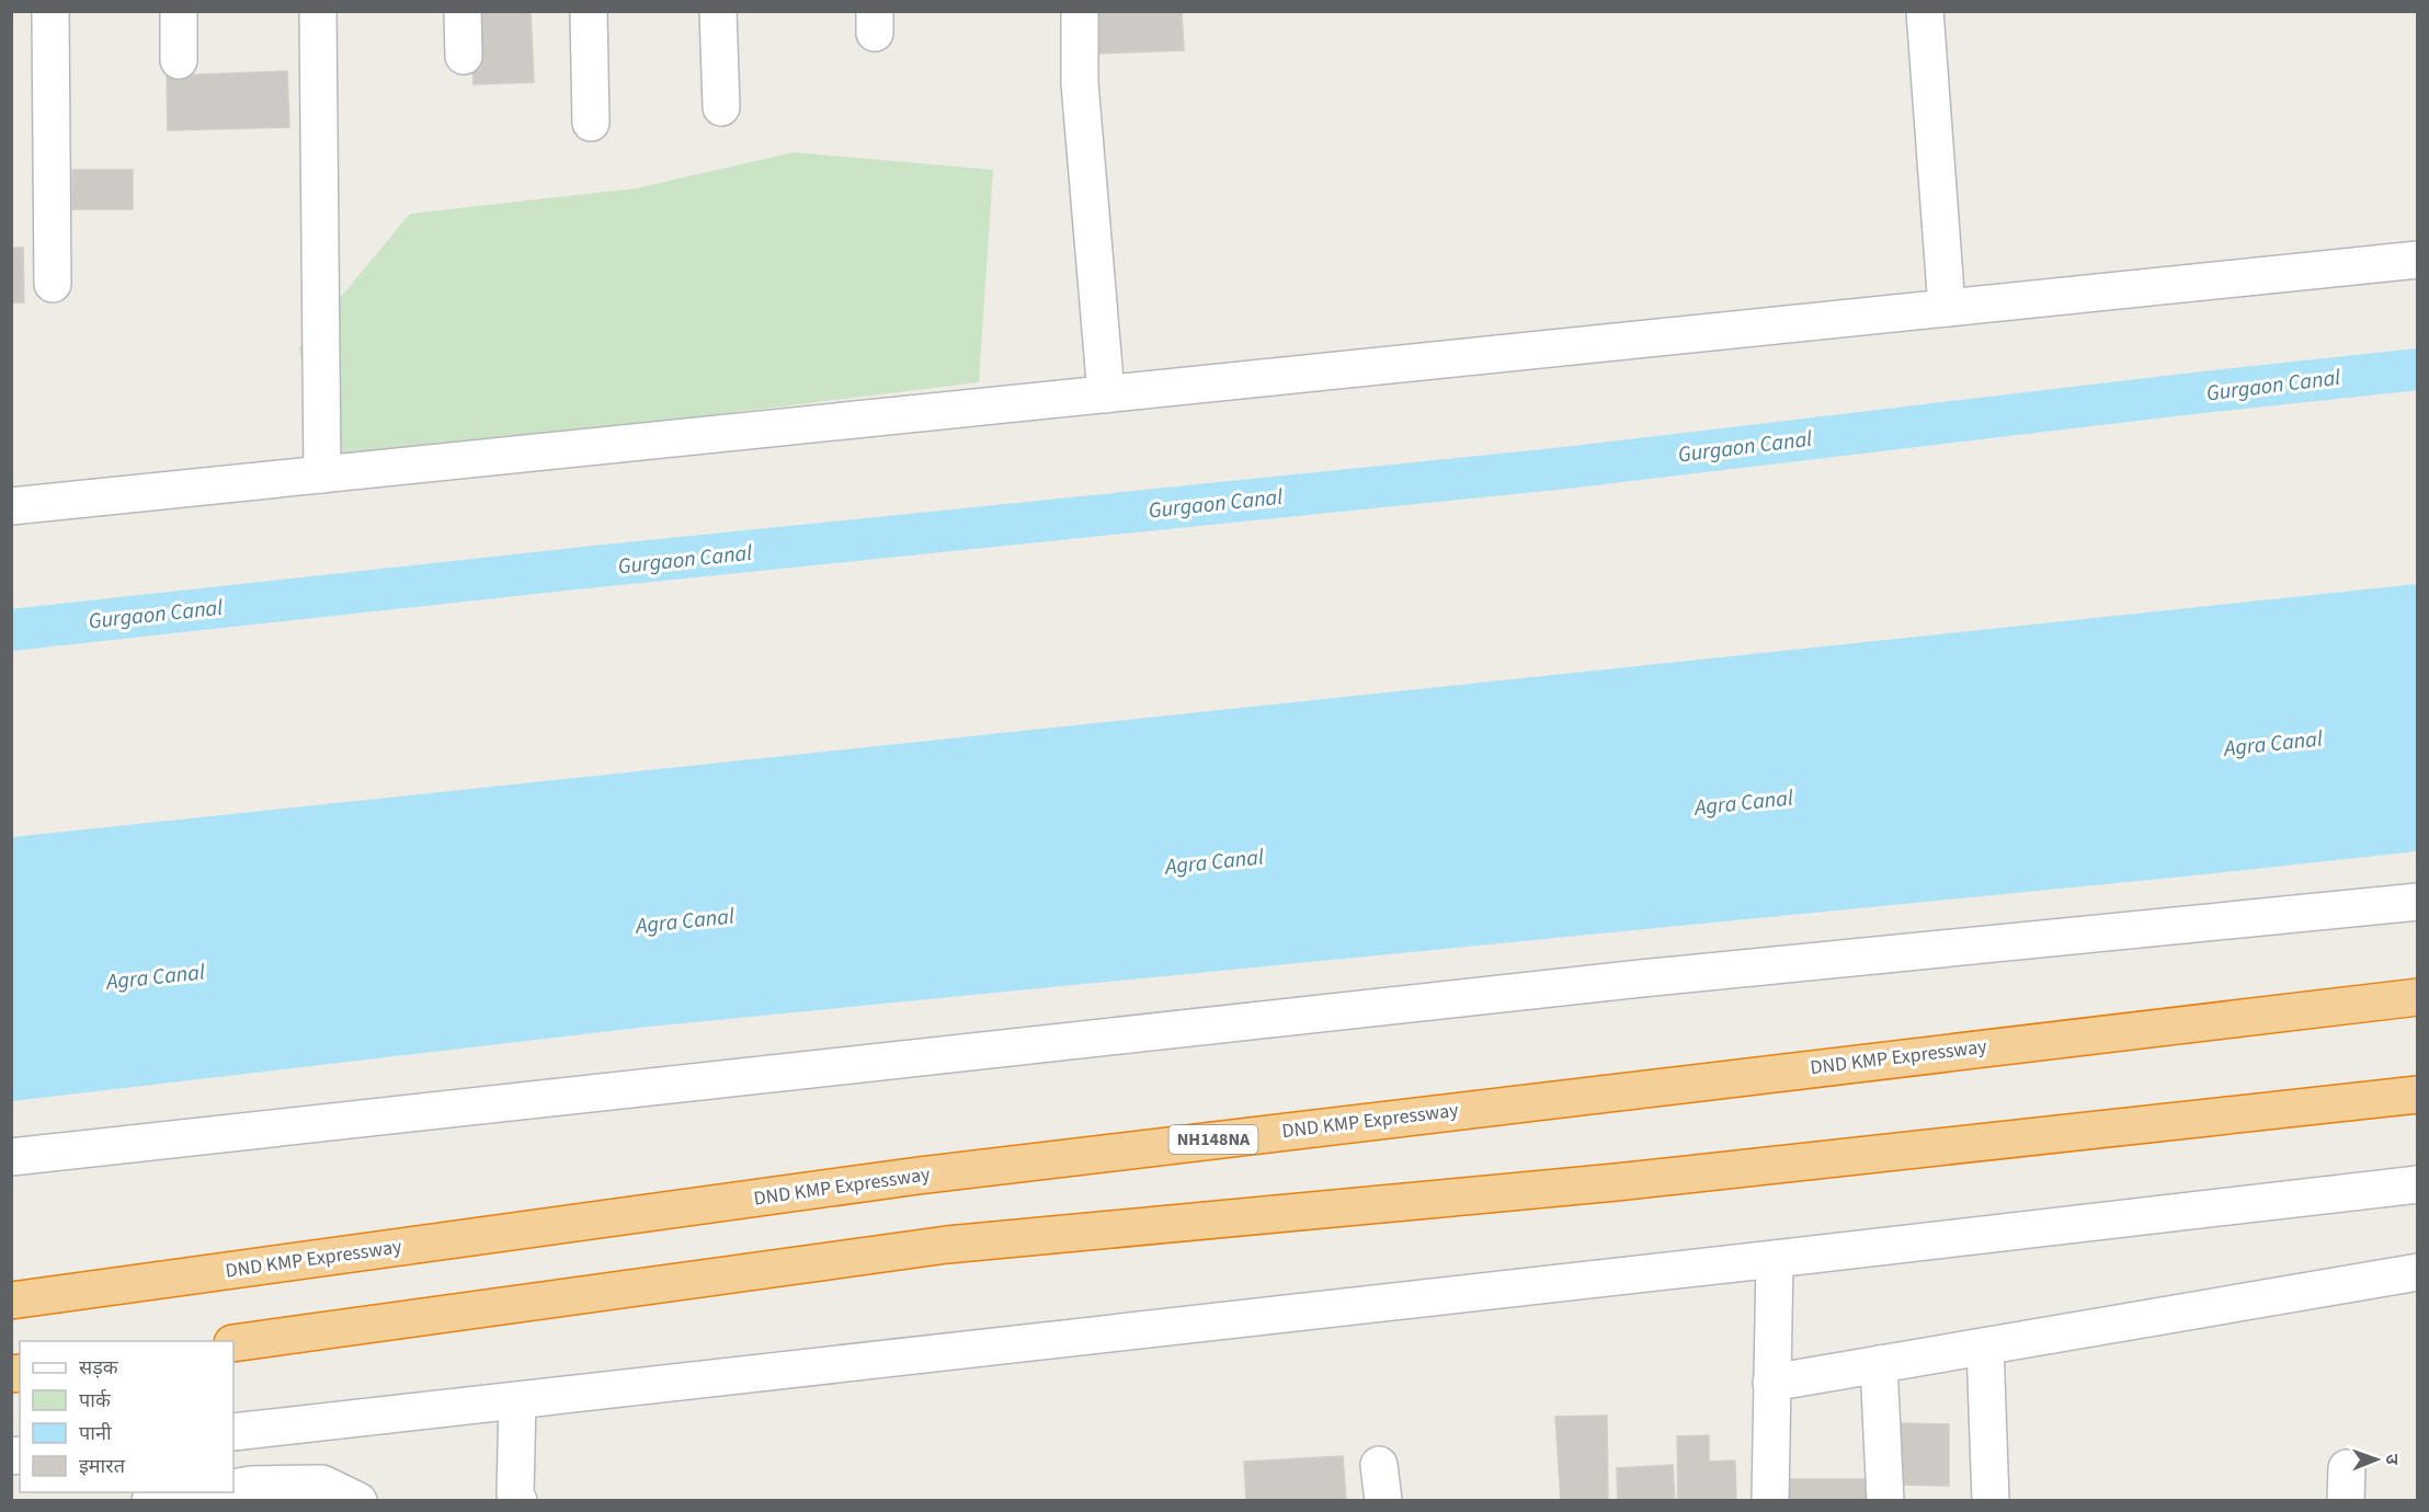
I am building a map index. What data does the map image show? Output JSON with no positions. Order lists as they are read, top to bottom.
{
  "streets": {
    "highway": ["DND KMP Expressway", "NH148NA"]
  },
  "water": ["Gurgaon Canal", "Agra Canal"],
  "legend": [
    "सड़क",
    "पार्क",
    "पानी",
    "इमारत"
  ],
  "north": "right"
}
